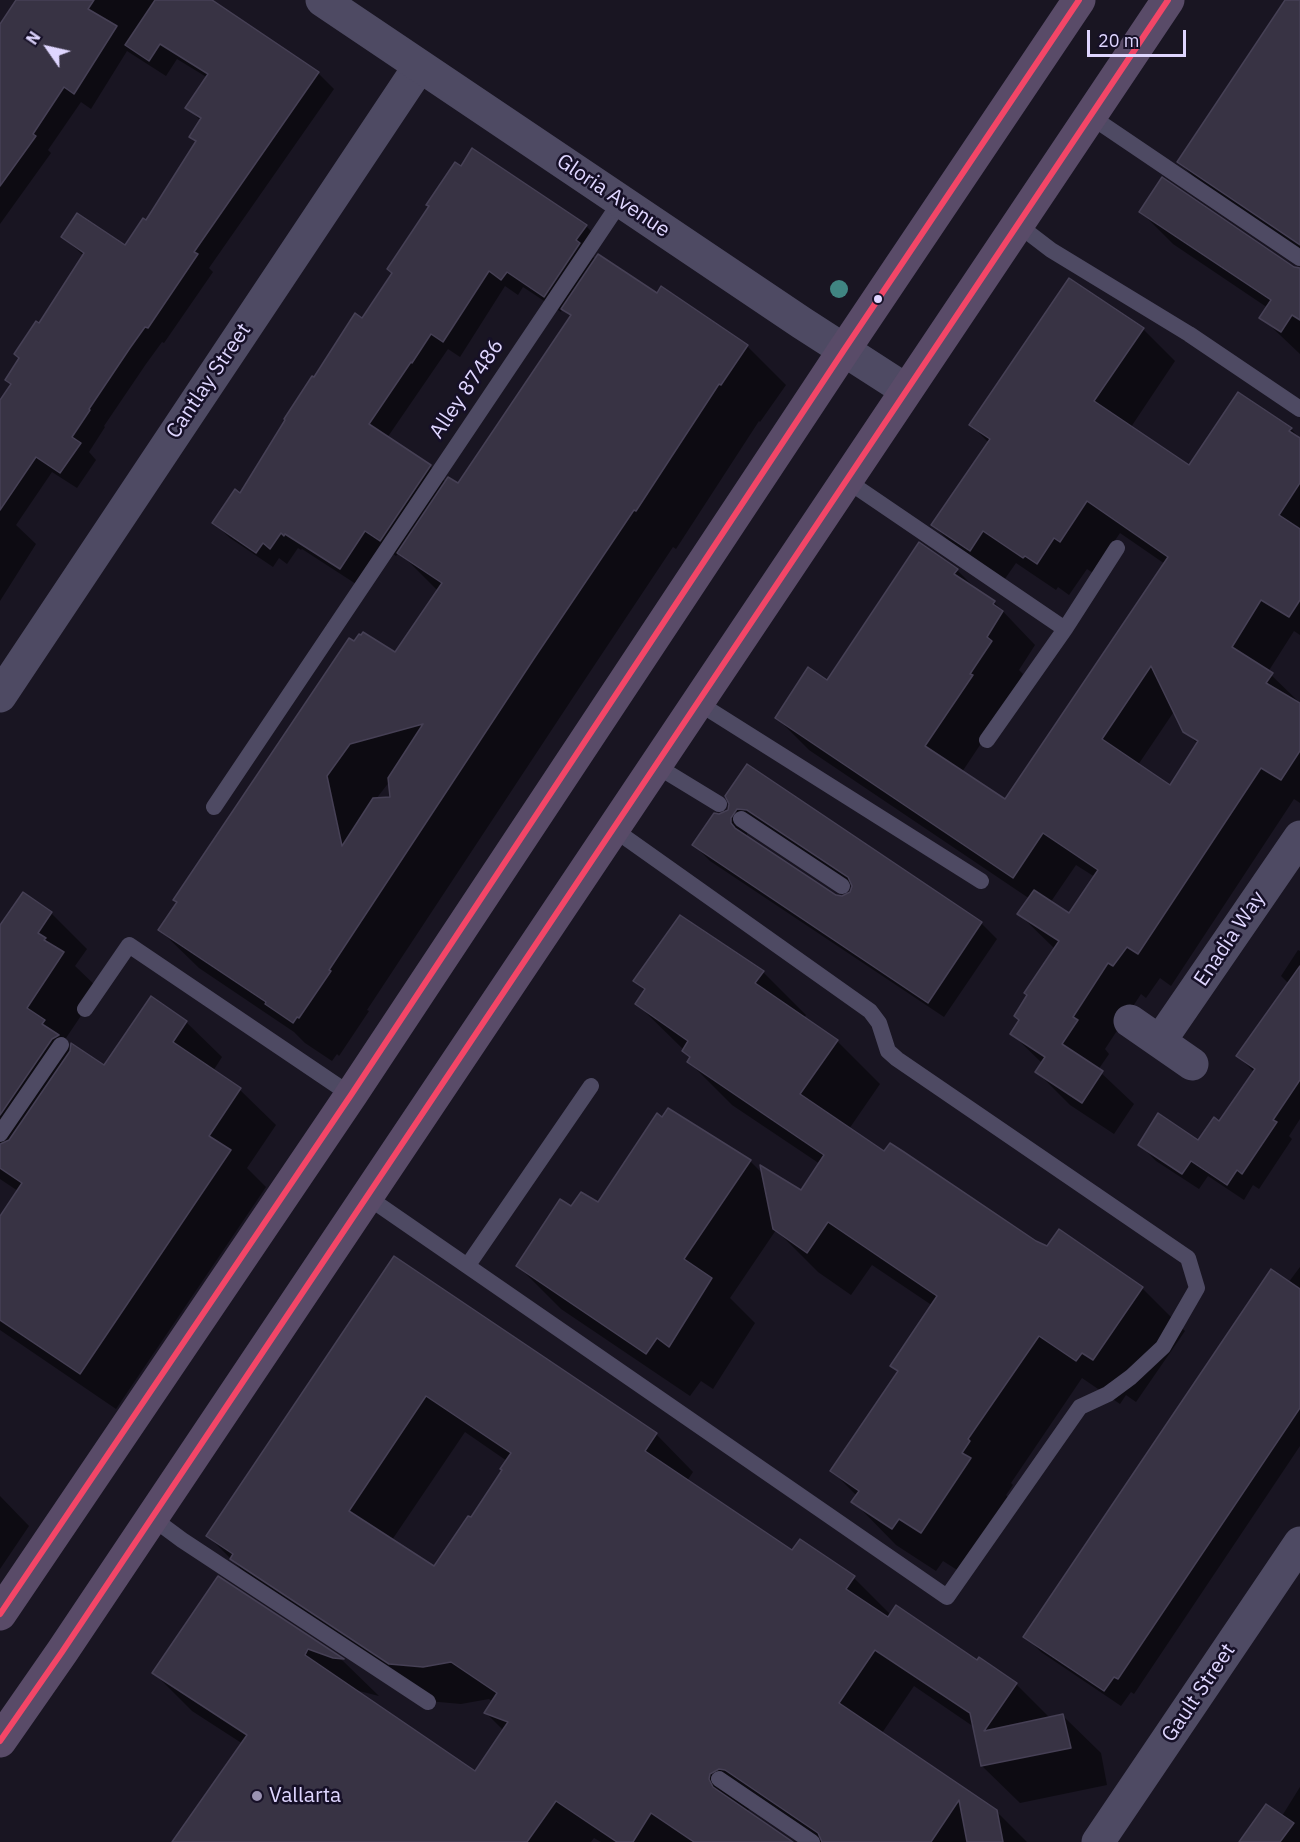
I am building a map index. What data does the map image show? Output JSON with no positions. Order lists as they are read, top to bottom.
{
  "streets": {
    "street": [
      "Gloria Avenue",
      "Cantlay Street",
      "Enadia Way",
      "Gault Street"
    ],
    "lane": ["Alley 87486"]
  },
  "crossings": [
    ["Gloria Avenue", "Cantlay Street"],
    ["Gloria Avenue", "Alley 87486"]
  ],
  "places": ["Vallarta"],
  "scale_bar": "20 m",
  "north": "top left"
}
